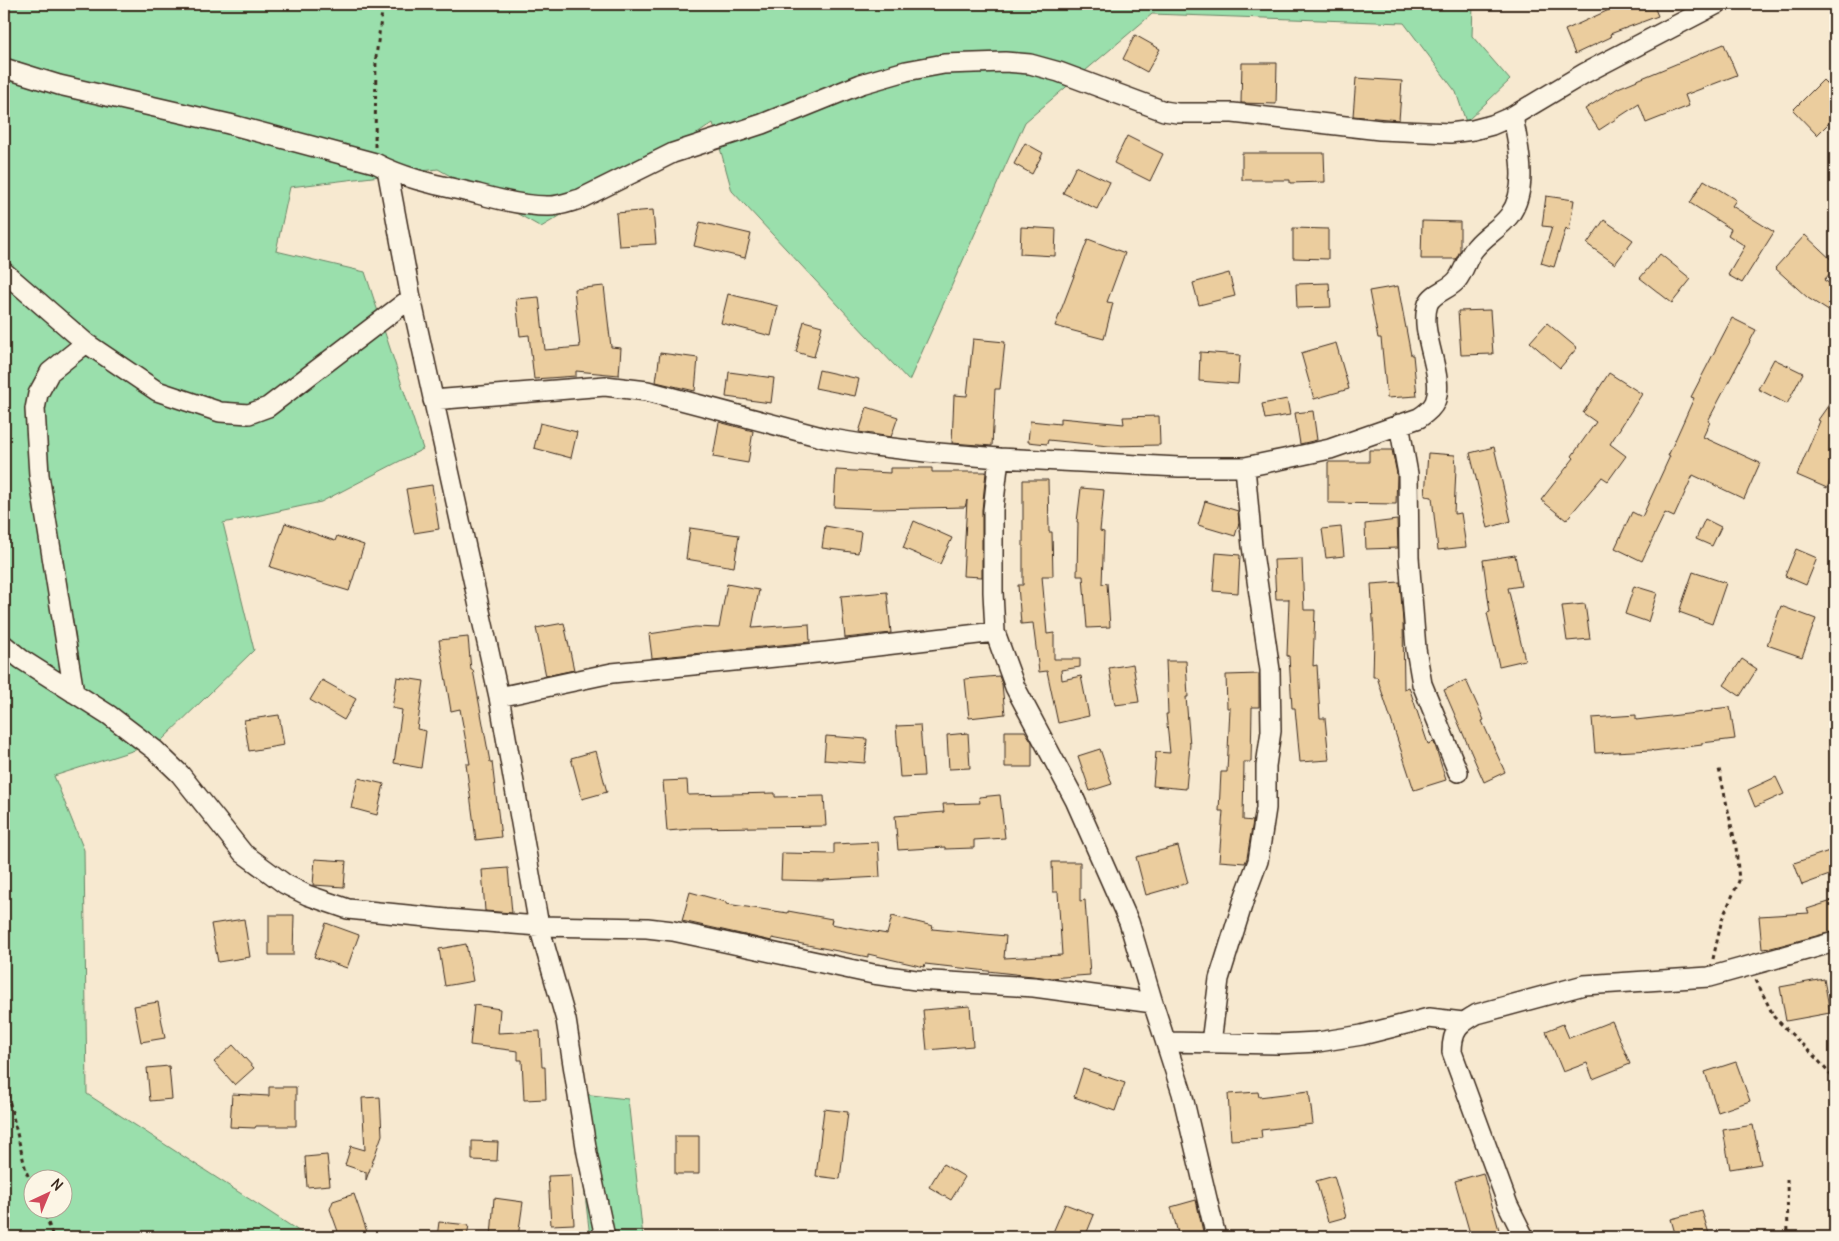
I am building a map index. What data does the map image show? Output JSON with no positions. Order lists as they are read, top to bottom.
{
  "north": "top right"
}
